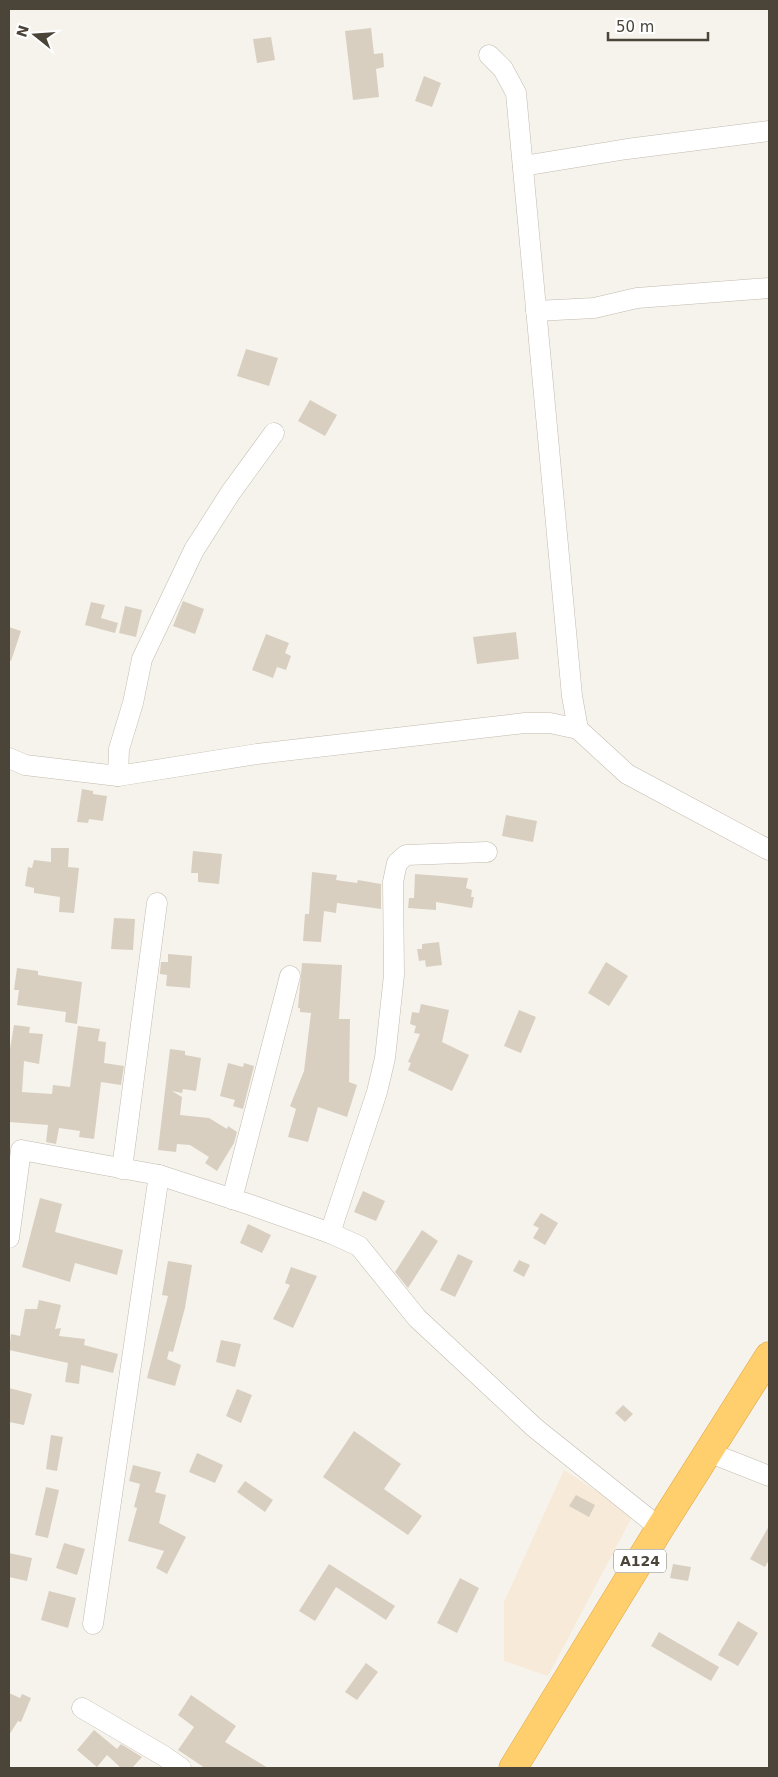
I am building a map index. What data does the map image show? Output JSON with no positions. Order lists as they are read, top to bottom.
{
  "streets": {
    "highway": ["A124"]
  },
  "scale_bar": "50 m",
  "north": "left"
}
